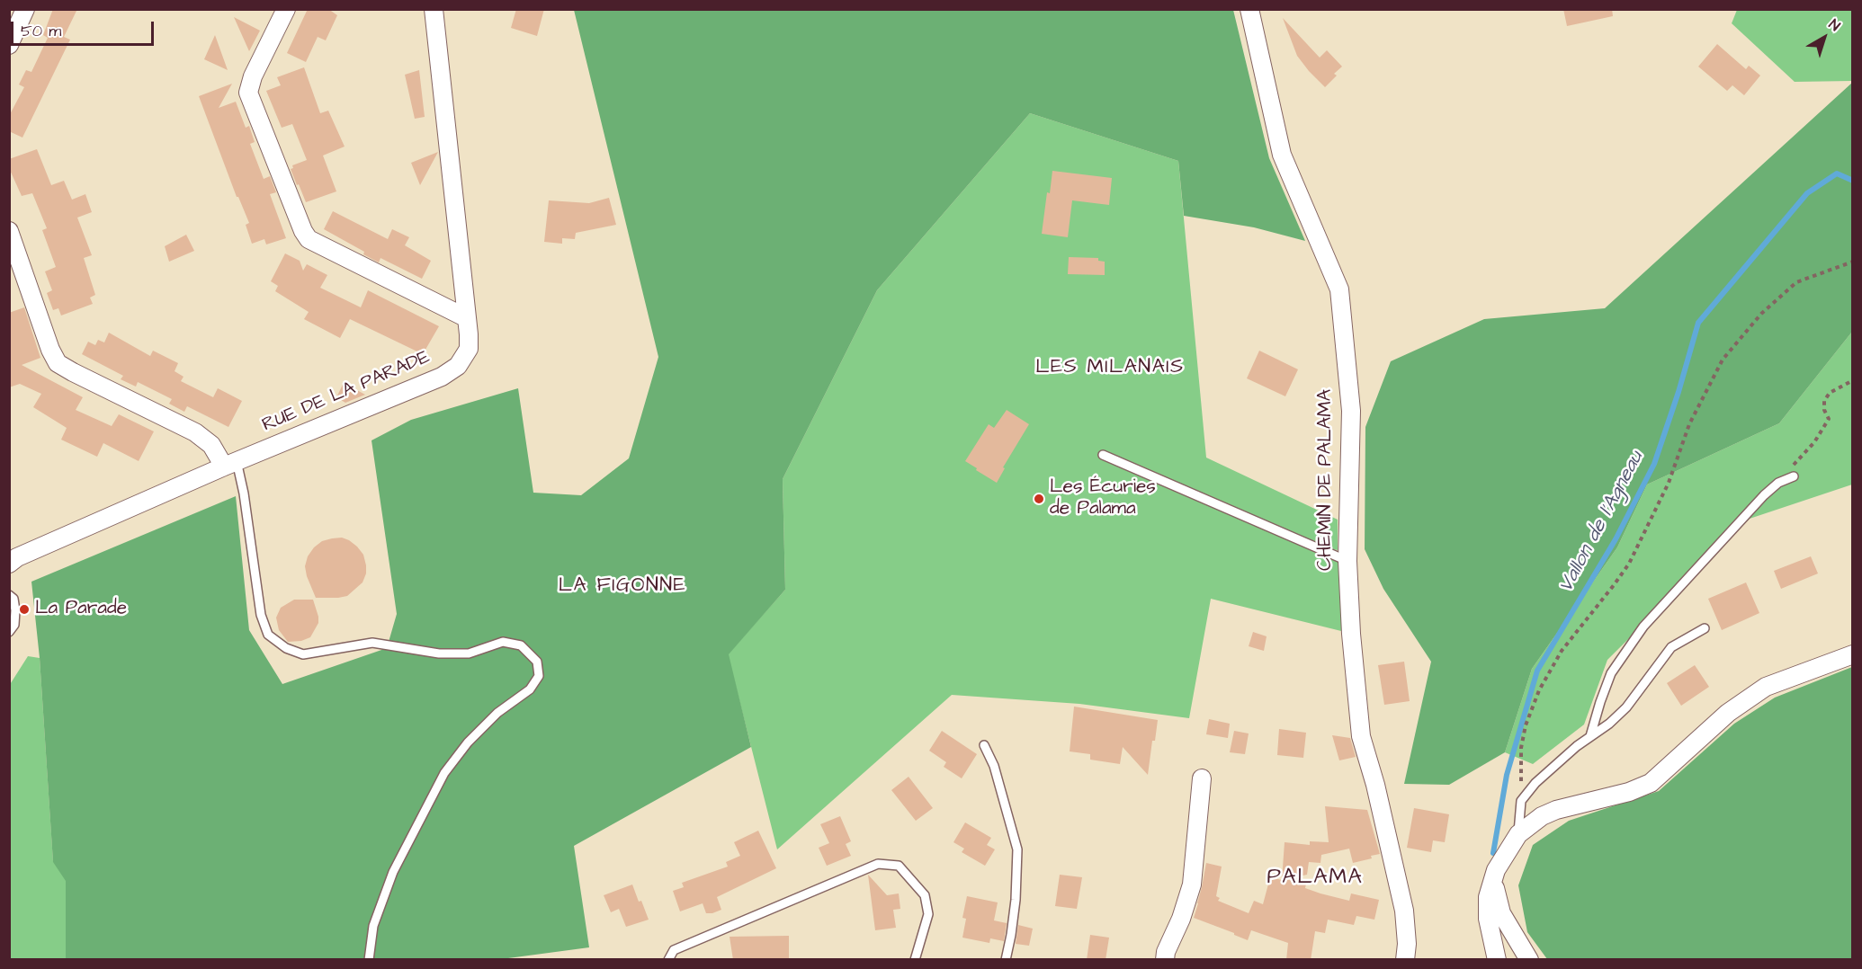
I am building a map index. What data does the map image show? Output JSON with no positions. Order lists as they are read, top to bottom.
{
  "streets": {
    "street": ["RUE DE LA PARADE", "CHEMIN DE PALAMA"]
  },
  "districts": ["LES MILANAIS", "LA FIGONNE", "PALAMA"],
  "water": ["Vallon de l'Agneau"],
  "places": ["Les Écuries de Palama", "La Parade"],
  "scale_bar": "50 m",
  "north": "top right"
}
